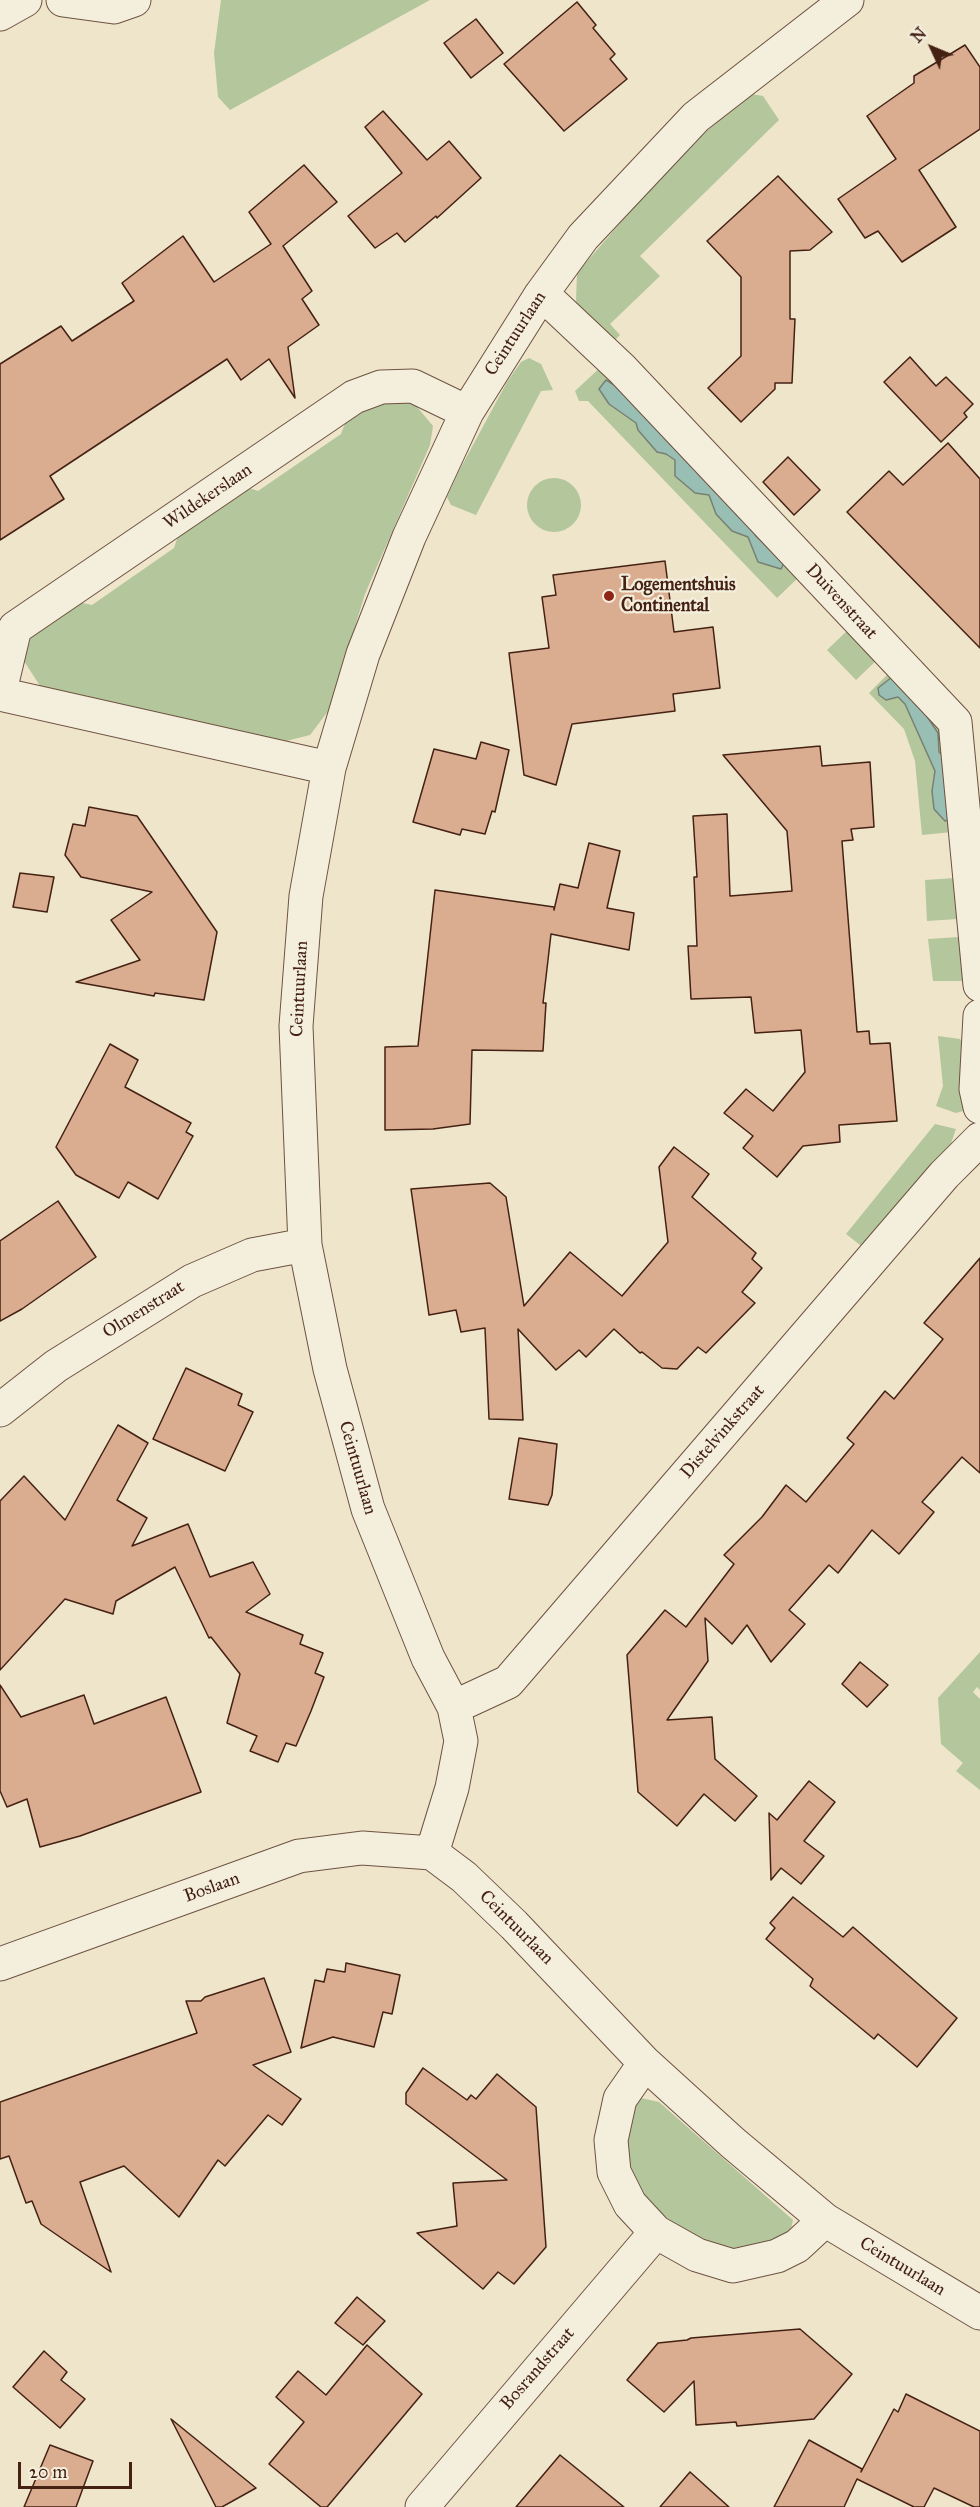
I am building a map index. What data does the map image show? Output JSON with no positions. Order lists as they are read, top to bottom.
{
  "streets": {
    "street": [
      "Ceintuurlaan",
      "Wildekerslaan",
      "Duivenstraat",
      "Olmenstraat",
      "Distelvinkstraat",
      "Boslaan",
      "Bosrandstraat"
    ]
  },
  "crossings": [
    ["Ceintuurlaan", "Wildekerslaan"],
    ["Ceintuurlaan", "Duivenstraat"],
    ["Ceintuurlaan", "Olmenstraat"],
    ["Ceintuurlaan", "Distelvinkstraat"],
    ["Ceintuurlaan", "Boslaan"]
  ],
  "places": ["Logementshuis Continental"],
  "scale_bar": "20 m",
  "north": "top left"
}
